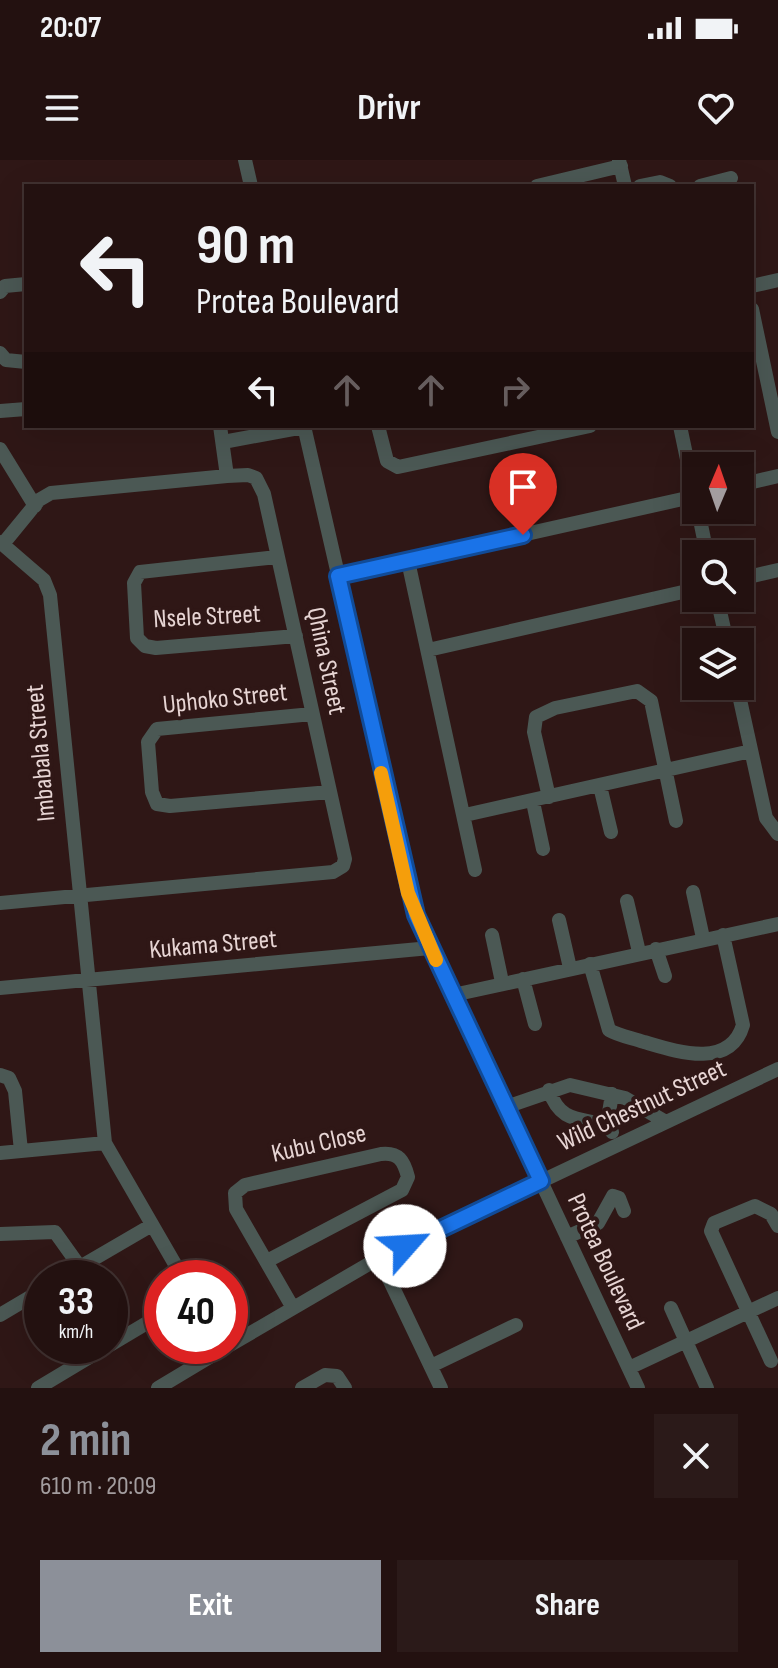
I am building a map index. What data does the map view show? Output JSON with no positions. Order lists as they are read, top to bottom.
{
  "streets": {
    "street": [
      "Nsele Street",
      "Qhina Street",
      "Uphoko Street",
      "Imbabala Street",
      "Kukama Street",
      "Wild Chestnut Street",
      "Kubu Close",
      "Protea Boulevard"
    ]
  },
  "crossings": [
    ["Nsele Street", "Qhina Street"],
    ["Qhina Street", "Uphoko Street"],
    ["Qhina Street", "Imbabala Street"],
    ["Imbabala Street", "Kukama Street"],
    ["Kukama Street", "Protea Boulevard"],
    ["Wild Chestnut Street", "Kubu Close"],
    ["Wild Chestnut Street", "Protea Boulevard"]
  ],
  "north": "top",
  "page": {
    "status": "20:07",
    "header": "Drivr",
    "turn": ["90 m", "Protea Boulevard"],
    "speed": "33 km/h",
    "limit": "40",
    "heading": ["2 min", "610 m · 20:09"],
    "buttons": ["Exit", "Share"]
  }
}
